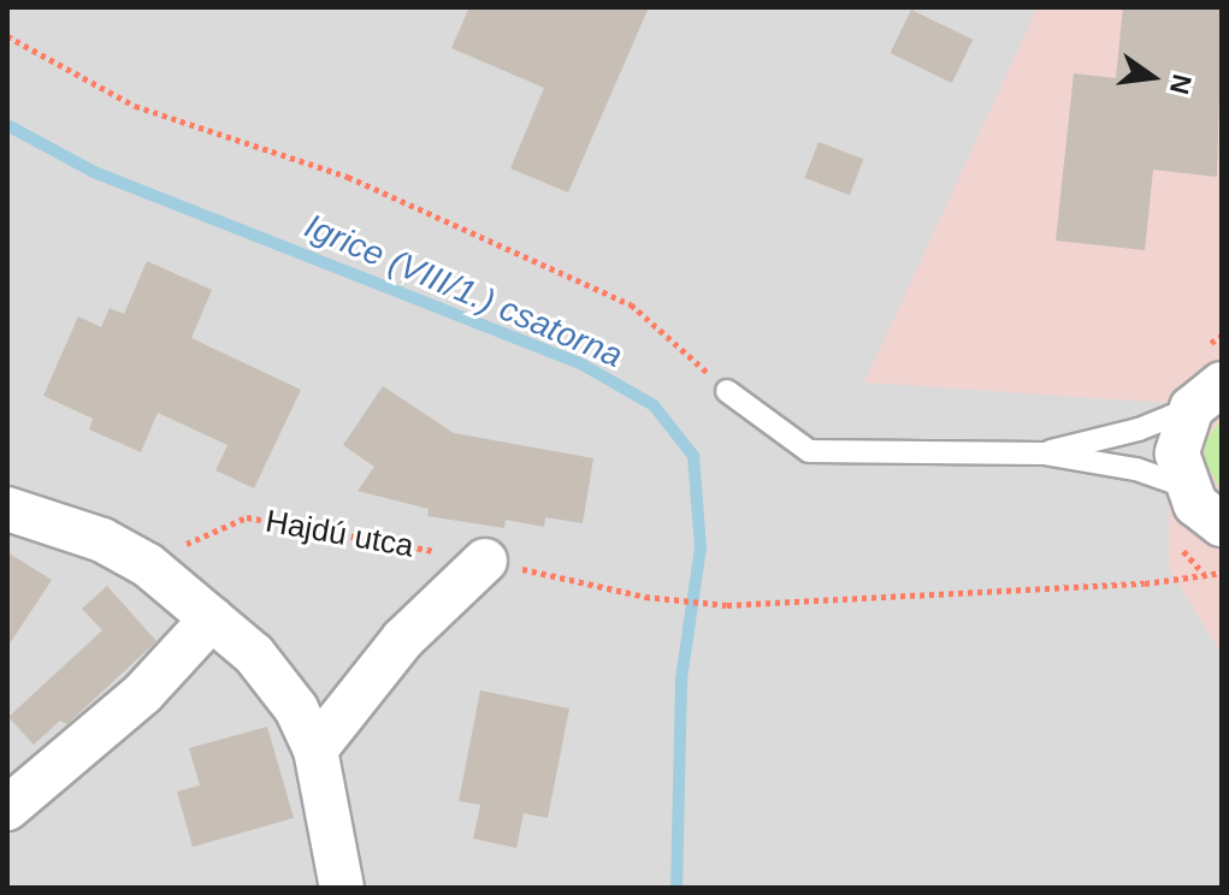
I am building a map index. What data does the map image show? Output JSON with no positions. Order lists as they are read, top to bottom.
{
  "streets": {
    "path": ["Hajdú utca"]
  },
  "water": ["Igrice (VIII/1.) csatorna"],
  "north": "right"
}
